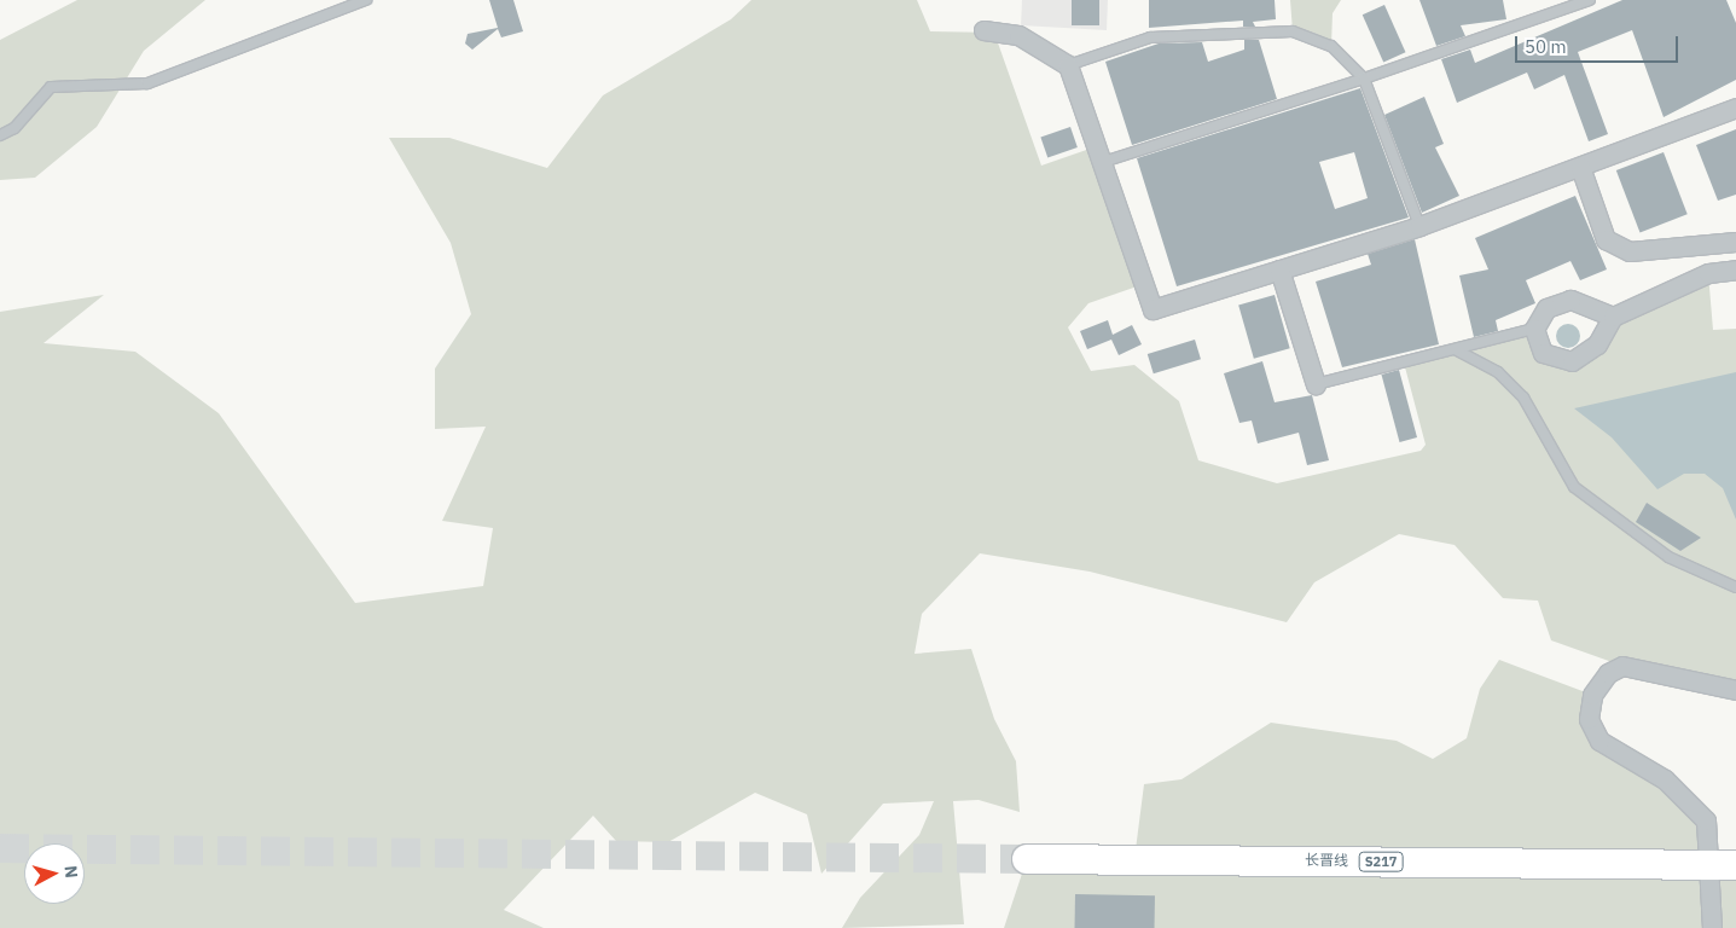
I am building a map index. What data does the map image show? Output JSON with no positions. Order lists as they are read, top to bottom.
{
  "streets": {
    "main road": ["长晋线", "S217"]
  },
  "scale_bar": "50 m",
  "north": "right"
}
